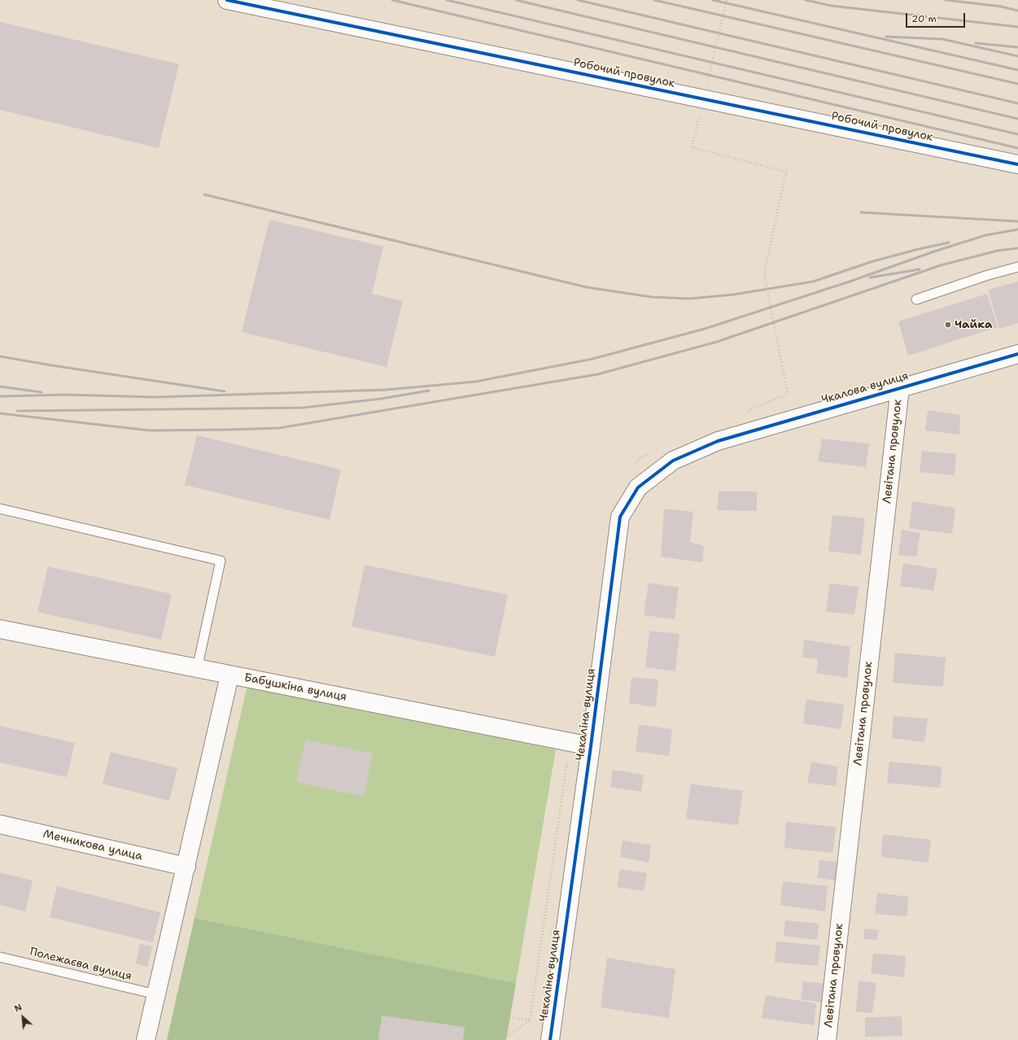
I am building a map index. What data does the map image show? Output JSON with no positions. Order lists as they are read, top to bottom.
{
  "streets": {
    "street": [
      "Робочий провулок",
      "Чкалова вулиця",
      "Левітана провулок",
      "Бабушкіна вулиця",
      "Чекаліна вулиця",
      "Мечникова улица"
    ],
    "lane": ["Полежаєва вулиця"]
  },
  "crossings": [
    ["Чкалова вулиця", "Левітана провулок"],
    ["Чкалова вулиця", "Чекаліна вулиця"],
    ["Бабушкіна вулиця", "Чекаліна вулиця"]
  ],
  "places": ["Чайка"],
  "scale_bar": "20 m",
  "north": "top left"
}
